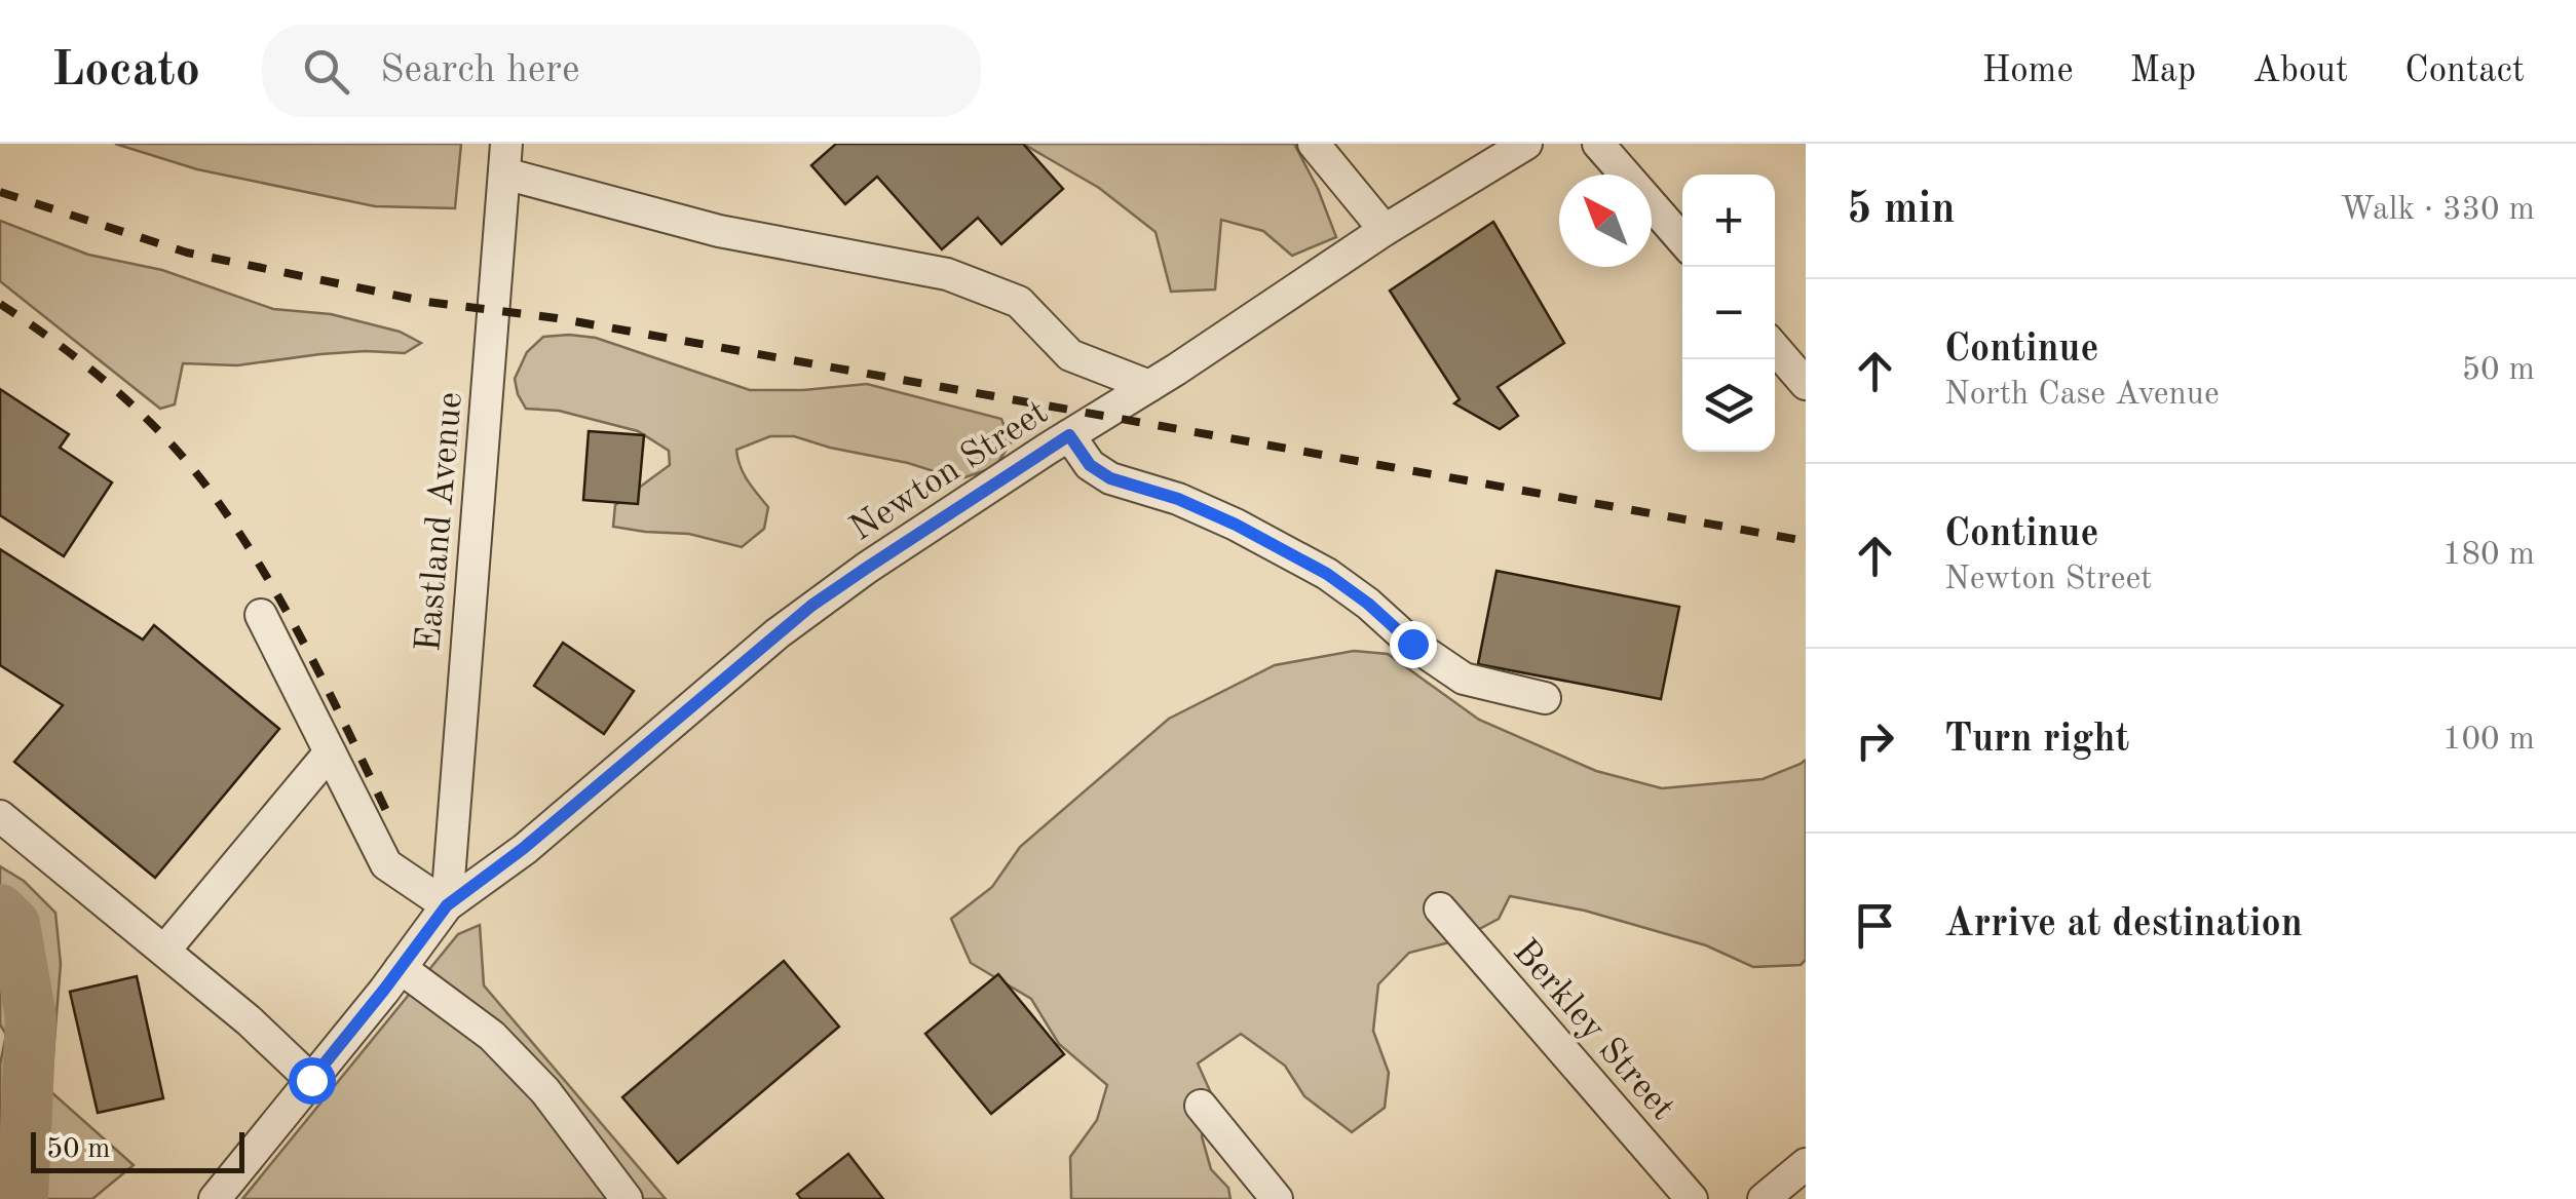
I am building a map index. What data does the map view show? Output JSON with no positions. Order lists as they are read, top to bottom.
{
  "streets": {
    "street": ["Newton Street", "Eastland Avenue", "Berkley Street"]
  },
  "crossings": [
    ["Newton Street", "Eastland Avenue"]
  ],
  "scale_bar": "50 m",
  "north": "top left",
  "page": {
    "header": "Locato",
    "search": "Search here",
    "nav": [
      "Home",
      "Map",
      "About",
      "Contact"
    ],
    "heading": ["5 min", "Walk · 330 m"],
    "map_buttons": ["+", "−"],
    "list": [
      ["Continue", "North Case Avenue", "50 m"],
      ["Continue", "Newton Street", "180 m"],
      ["Turn right", "100 m"],
      "Arrive at destination"
    ],
    "scale": "50 m"
  }
}
